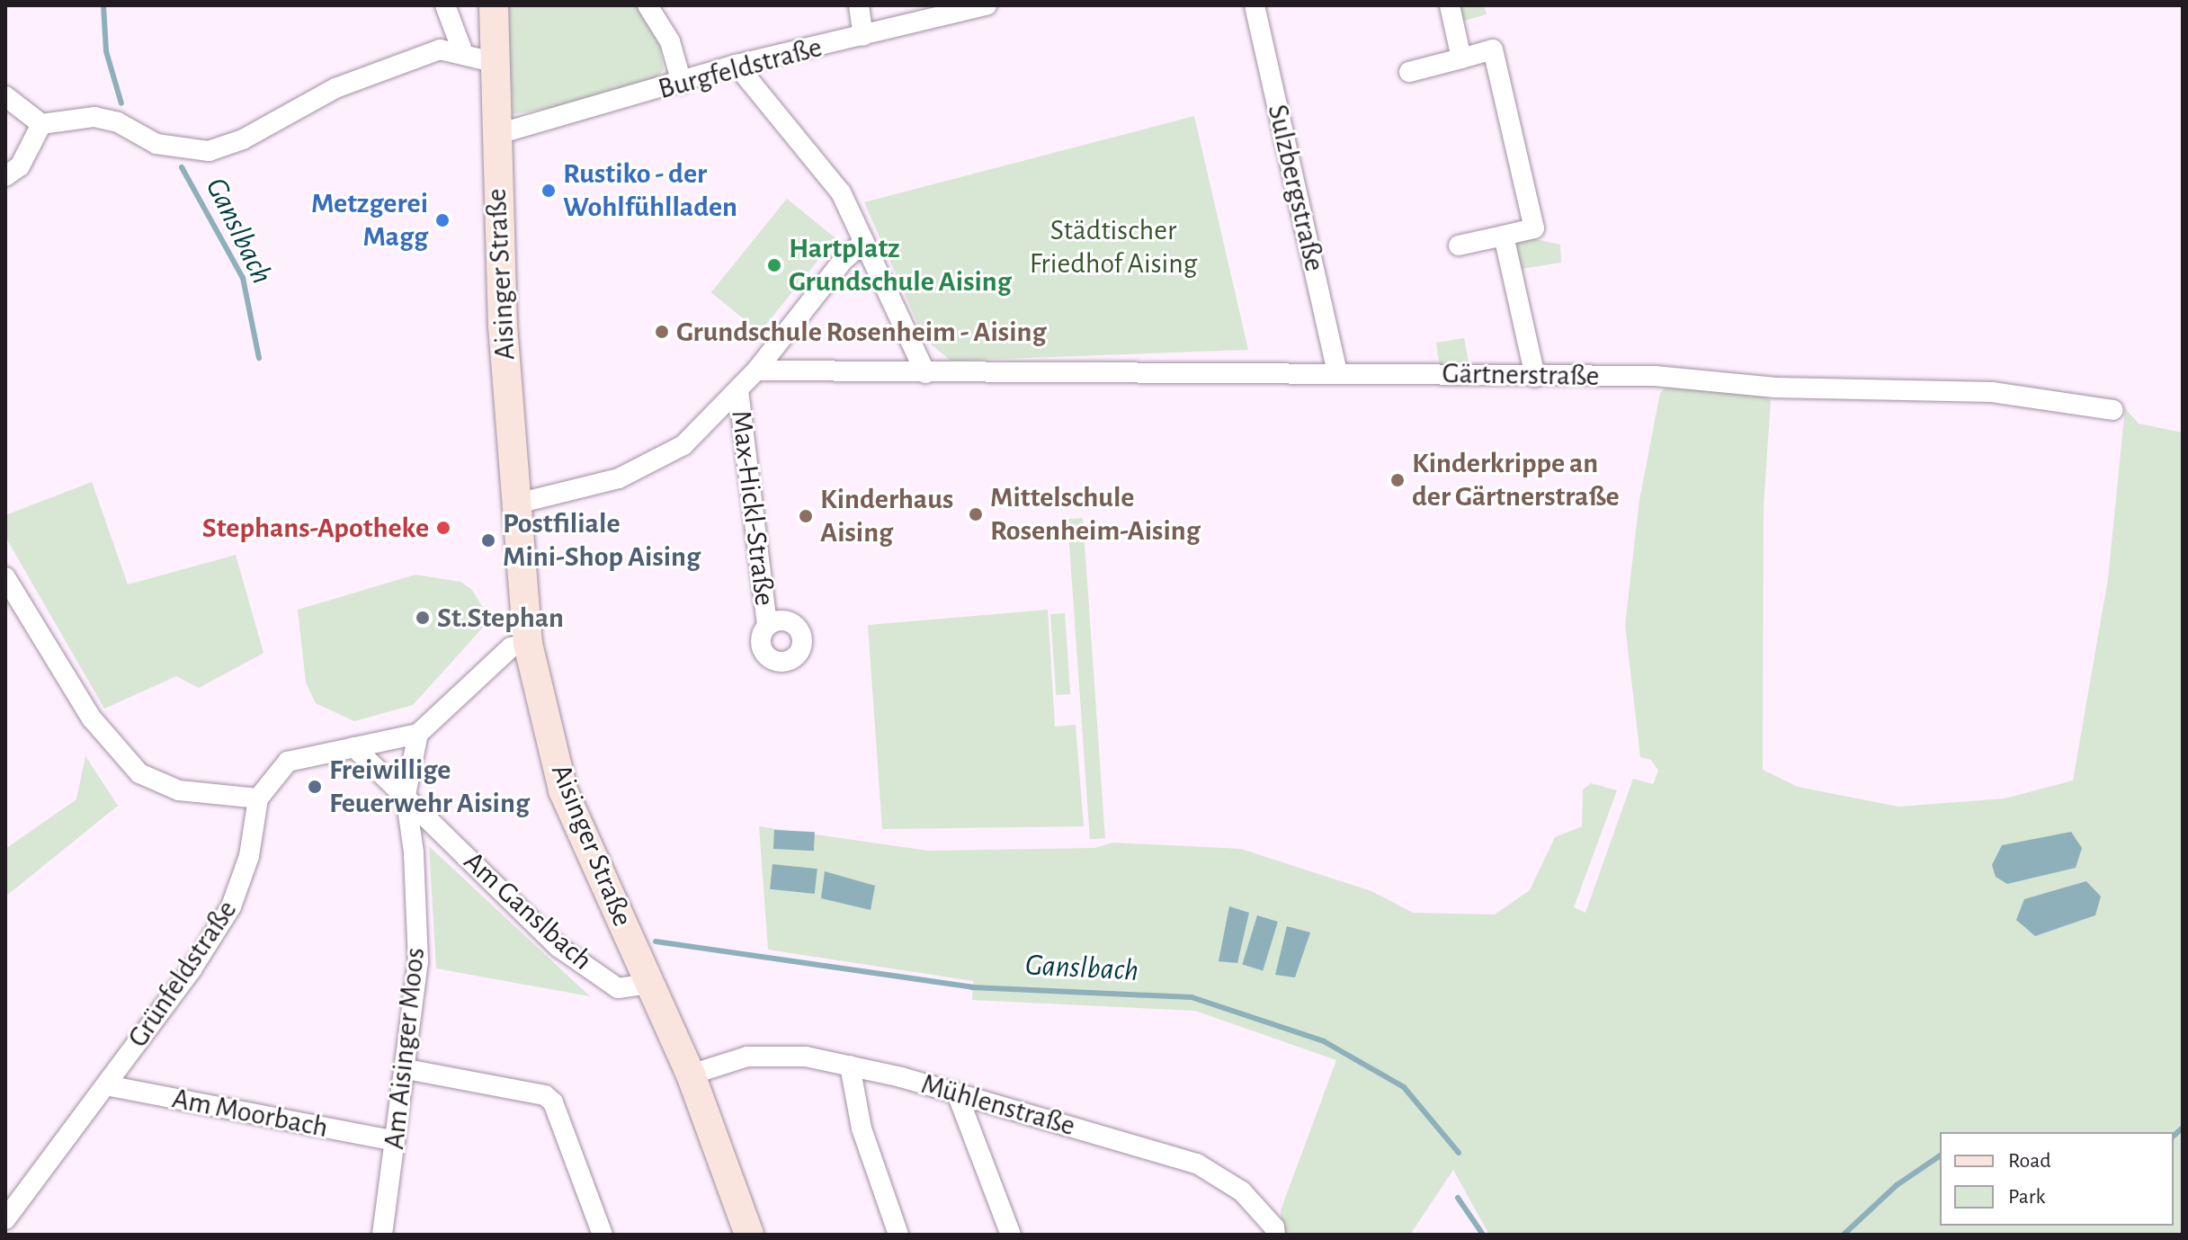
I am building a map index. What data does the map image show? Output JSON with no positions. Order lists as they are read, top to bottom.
{
  "streets": {
    "main road": ["Aisinger Straße"],
    "street": [
      "Burgfeldstraße",
      "Sulzbergstraße",
      "Gärtnerstraße",
      "Max-Hickl-Straße",
      "Am Ganslbach",
      "Grünfeldstraße",
      "Am Aisinger Moos",
      "Mühlenstraße",
      "Am Moorbach"
    ]
  },
  "crossings": [
    ["Burgfeldstraße", "Aisinger Straße"],
    ["Sulzbergstraße", "Gärtnerstraße"],
    ["Aisinger Straße", "Max-Hickl-Straße"],
    ["Aisinger Straße", "Am Ganslbach"],
    ["Aisinger Straße", "Mühlenstraße"],
    ["Gärtnerstraße", "Max-Hickl-Straße"],
    ["Am Ganslbach", "Grünfeldstraße"],
    ["Am Ganslbach", "Am Aisinger Moos"],
    ["Grünfeldstraße", "Am Aisinger Moos"],
    ["Grünfeldstraße", "Am Moorbach"],
    ["Am Aisinger Moos", "Am Moorbach"]
  ],
  "water": ["Ganslbach"],
  "parks": ["Städtischer Friedhof Aising"],
  "places": [
    "Rustiko - der Wohlfühlladen",
    "Metzgerei Magg",
    "Hartplatz Grundschule Aising",
    "Grundschule Rosenheim - Aising",
    "Kinderkrippe an der Gärtnerstraße",
    "Mittelschule Rosenheim-Aising",
    "Kinderhaus Aising",
    "Stephans-Apotheke",
    "Postfiliale Mini-Shop Aising",
    "St.Stephan",
    "Freiwillige Feuerwehr Aising"
  ],
  "legend": ["Road", "Park"]
}
